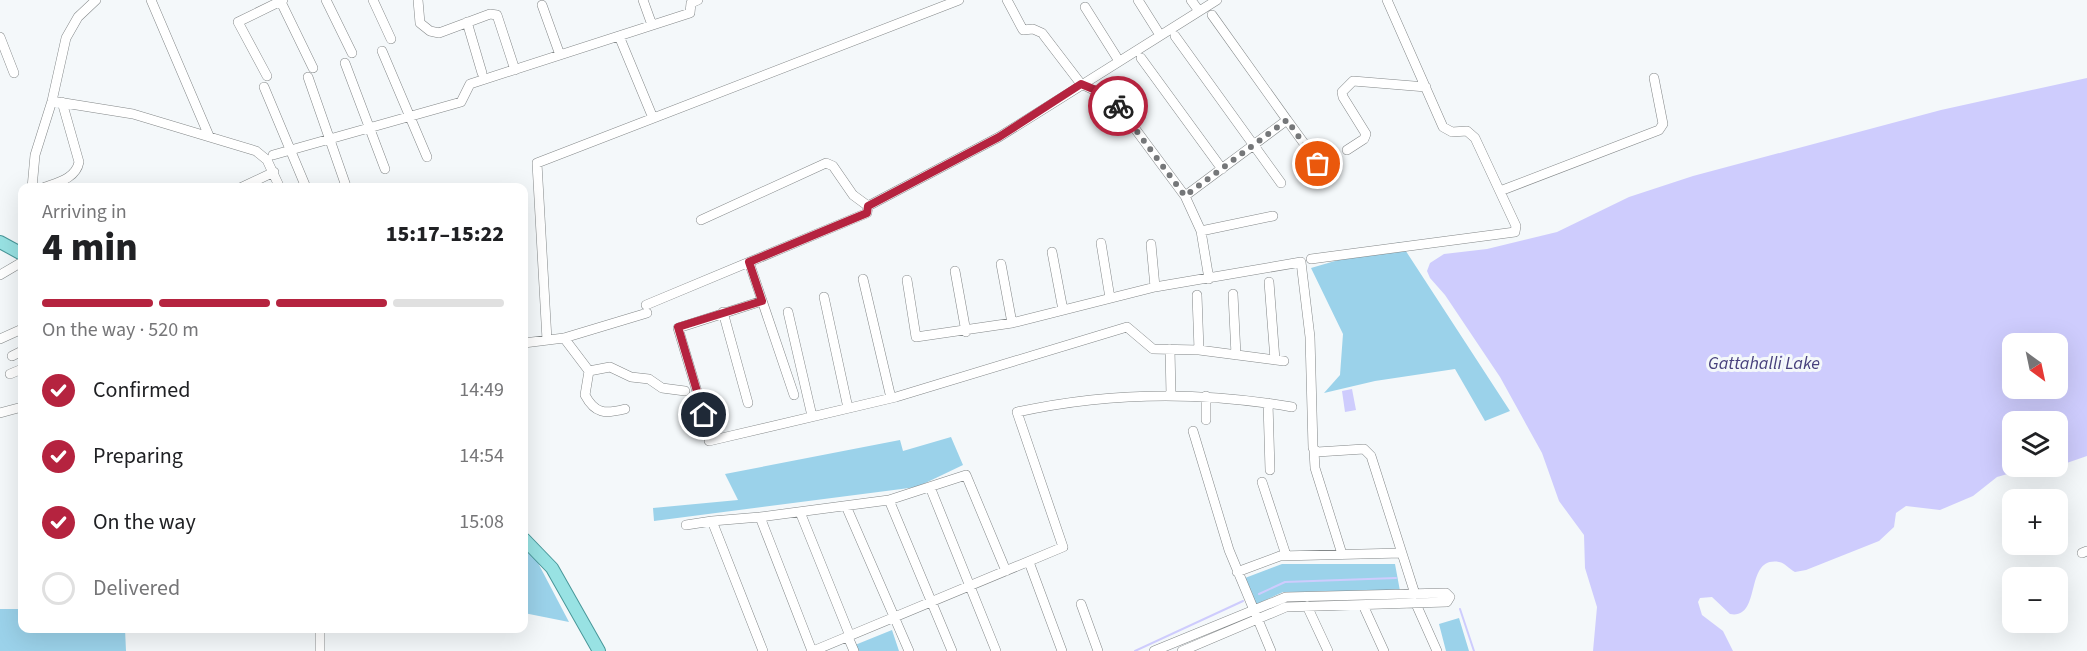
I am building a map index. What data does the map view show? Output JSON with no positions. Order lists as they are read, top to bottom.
{
  "water": ["Gattahalli Lake"],
  "north": "bottom right",
  "page": {
    "heading": ["4 min", "Arriving in", "15:17–15:22"],
    "bar": "On the way · 520 m",
    "map_buttons": ["+", "−"],
    "list": [
      ["Confirmed", "14:49"],
      ["Preparing", "14:54"],
      ["On the way", "15:08"],
      "Delivered"
    ]
  }
}
